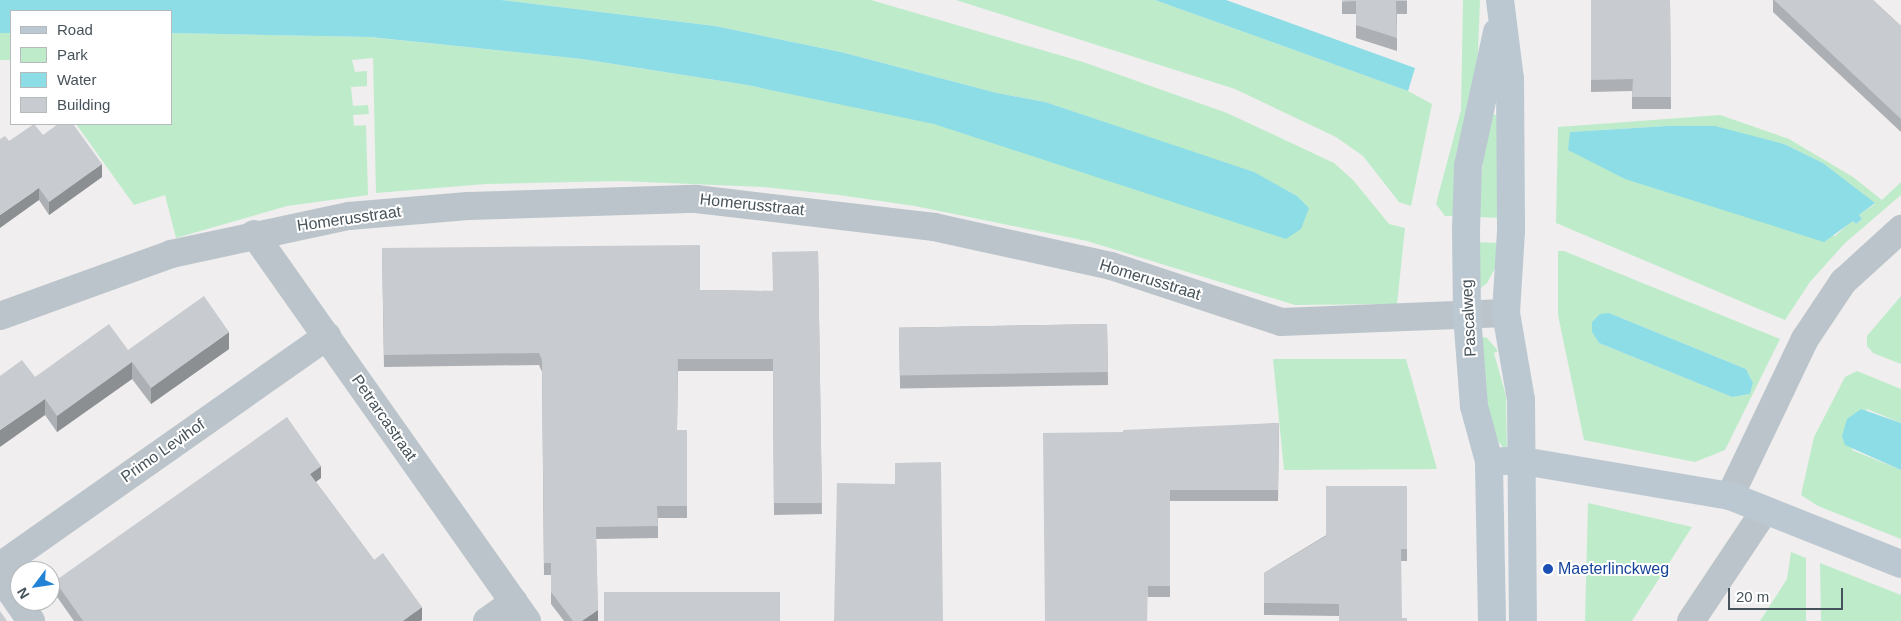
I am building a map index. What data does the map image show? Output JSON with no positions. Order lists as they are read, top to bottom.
{
  "streets": {
    "street": [
      "Homerusstraat",
      "Pascalweg",
      "Petrarcastraat",
      "Primo Levihof"
    ]
  },
  "crossings": [
    ["Homerusstraat", "Pascalweg"],
    ["Homerusstraat", "Petrarcastraat"],
    ["Petrarcastraat", "Primo Levihof"]
  ],
  "places": ["Maeterlinckweg"],
  "legend": [
    "Road",
    "Park",
    "Water",
    "Building"
  ],
  "scale_bar": "20 m",
  "north": "bottom left"
}
